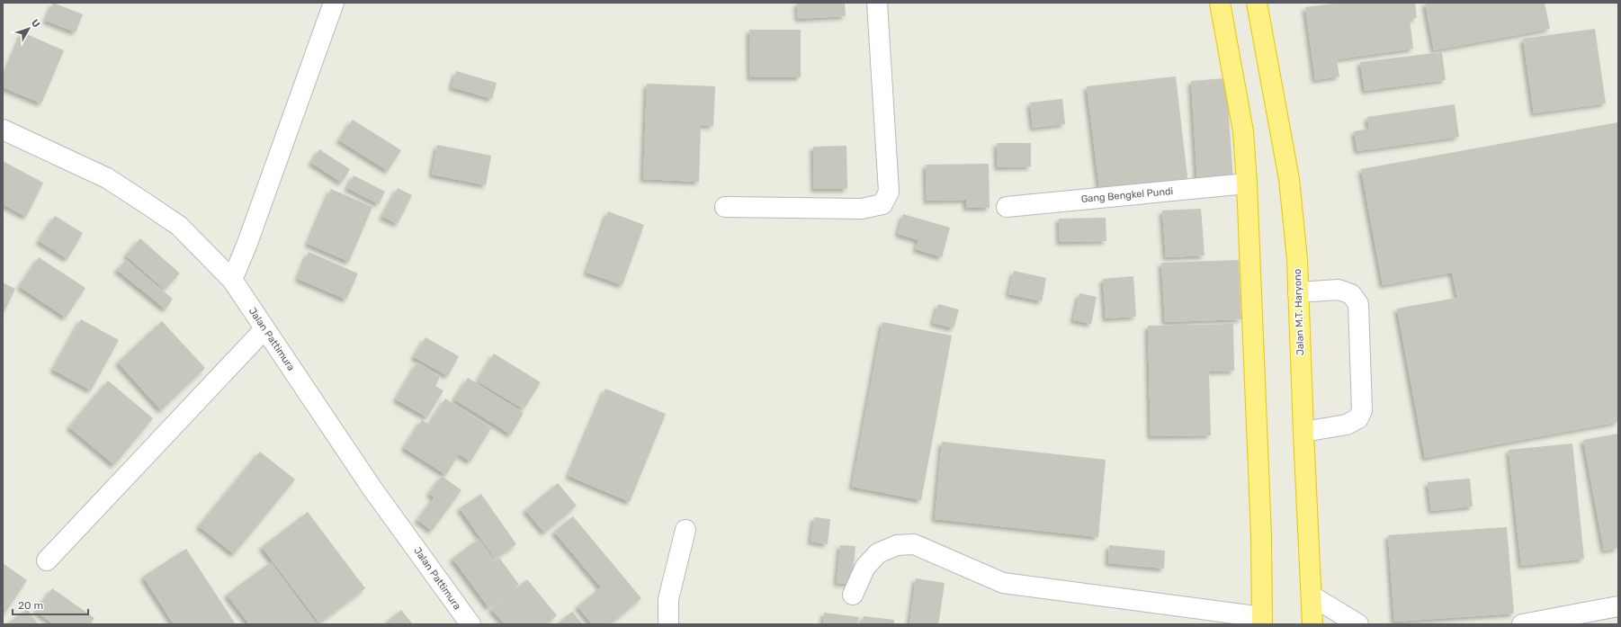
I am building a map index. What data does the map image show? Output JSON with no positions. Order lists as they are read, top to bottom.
{
  "streets": {
    "highway": ["Jalan M.T. Haryono"],
    "street": ["Gang Bengkel Pundi", "Jalan Pattimura"]
  },
  "scale_bar": "20 m",
  "north": "top right"
}
